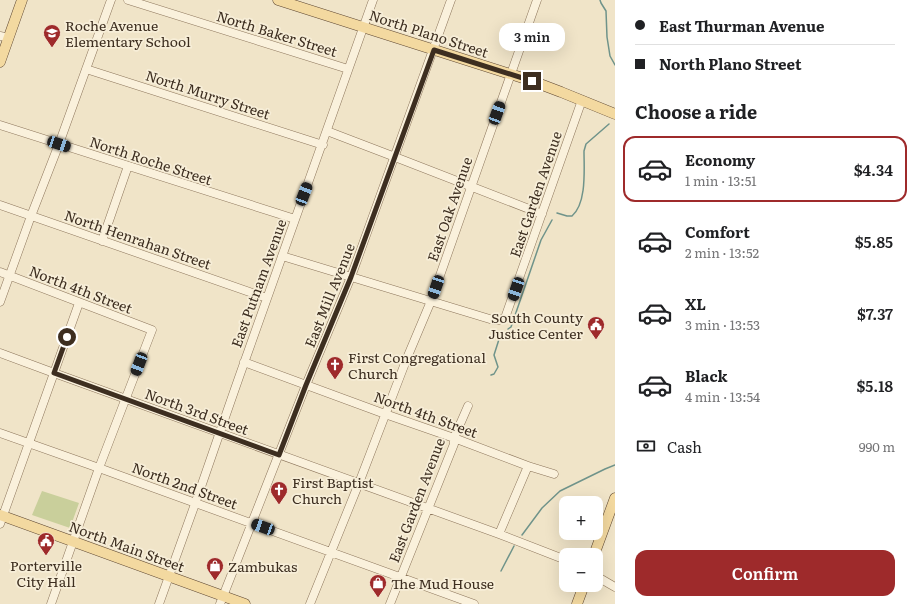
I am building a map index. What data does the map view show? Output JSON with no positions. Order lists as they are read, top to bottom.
{
  "streets": {
    "main road": ["North Plano Street", "North Main Street"],
    "street": [
      "North Baker Street",
      "North Murry Street",
      "North Roche Street",
      "East Garden Avenue",
      "East Oak Avenue",
      "North Henrahan Street",
      "East Putnam Avenue",
      "North 4th Street",
      "East Mill Avenue",
      "North 3rd Street",
      "North 2nd Street"
    ]
  },
  "crossings": [
    ["North Baker Street", "East Putnam Avenue"],
    ["North Plano Street", "East Garden Avenue"],
    ["North Plano Street", "East Oak Avenue"],
    ["North Plano Street", "East Putnam Avenue"],
    ["North Plano Street", "East Mill Avenue"],
    ["North Murry Street", "East Putnam Avenue"],
    ["North Roche Street", "East Putnam Avenue"],
    ["East Garden Avenue", "East Oak Avenue"],
    ["East Garden Avenue", "North 4th Street"],
    ["East Garden Avenue", "North 3rd Street"],
    ["East Garden Avenue", "North 2nd Street"],
    ["East Oak Avenue", "North 4th Street"],
    ["East Oak Avenue", "North 3rd Street"],
    ["East Oak Avenue", "North 2nd Street"],
    ["North Henrahan Street", "East Putnam Avenue"],
    ["East Putnam Avenue", "North 4th Street"],
    ["East Putnam Avenue", "North 3rd Street"],
    ["East Putnam Avenue", "North 2nd Street"],
    ["East Putnam Avenue", "North Main Street"],
    ["North 4th Street", "East Mill Avenue"],
    ["North 4th Street", "North 3rd Street"],
    ["East Mill Avenue", "North 3rd Street"],
    ["East Mill Avenue", "North 2nd Street"],
    ["East Mill Avenue", "North Main Street"]
  ],
  "places": {
    "school or university": ["Roche Avenue Elementary School"],
    "public building": ["South County Justice Center", "Porterville City Hall"],
    "church": ["First Congregational Church", "First Baptist Church"],
    "shop": ["Zambukas", "The Mud House"]
  },
  "page": {
    "banner": ["East Thurman Avenue", "North Plano Street"],
    "bubble": "3 min",
    "heading": "Choose a ride",
    "list": [
      {
        "name": "Economy",
        "note": "1 min · 13:51",
        "value": "$4.34"
      },
      {
        "name": "Comfort",
        "note": "2 min · 13:52",
        "value": "$5.85"
      },
      {
        "name": "XL",
        "note": "3 min · 13:53",
        "value": "$7.37"
      },
      {
        "name": "Black",
        "note": "4 min · 13:54",
        "value": "$5.18"
      }
    ],
    "pay": ["Cash", "990 m"],
    "map_buttons": ["+", "−"],
    "buttons": "Confirm"
  }
}
